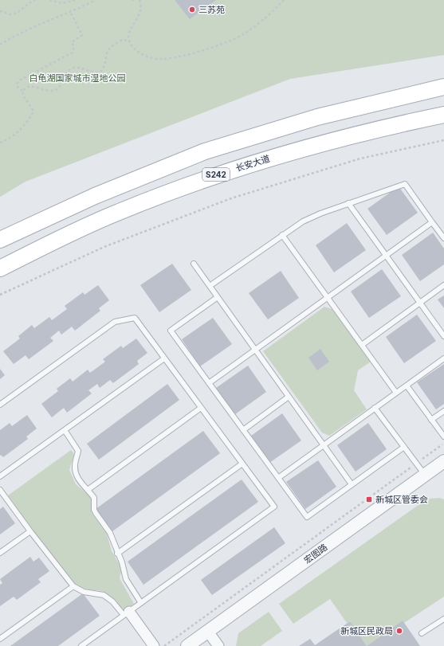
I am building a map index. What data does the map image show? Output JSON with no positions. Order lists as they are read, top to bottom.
{
  "streets": {
    "main road": ["长安大道", "S242"],
    "street": ["宏图路"]
  },
  "parks": ["白龟湖国家城市湿地公园"],
  "places": {
    "other": ["三苏苑", "新城区民政局"],
    "transit": ["新城区管委会"]
  }
}
